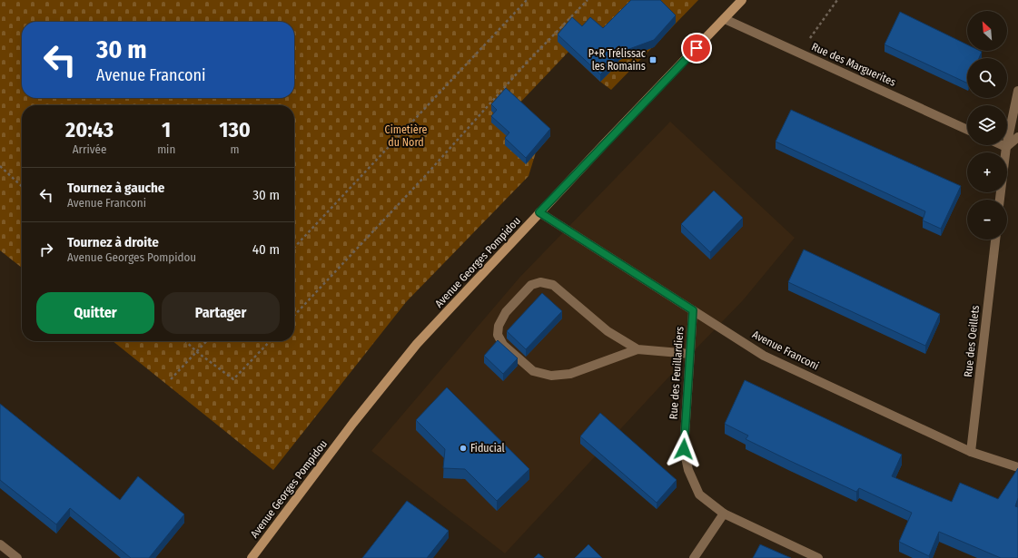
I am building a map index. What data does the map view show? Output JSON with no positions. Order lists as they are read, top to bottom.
{
  "streets": {
    "main road": ["Avenue Georges Pompidou"],
    "street": [
      "Rue des Marguerites",
      "Rue des Oeillets",
      "Avenue Franconi",
      "Rue des Feuillardiers"
    ]
  },
  "crossings": [
    ["Rue des Marguerites", "Avenue Georges Pompidou"],
    ["Avenue Georges Pompidou", "Avenue Franconi"],
    ["Rue des Oeillets", "Avenue Franconi"],
    ["Avenue Franconi", "Rue des Feuillardiers"]
  ],
  "parks": ["Cimetière du Nord"],
  "places": {
    "transit": ["P+R Trélissac les Romains"],
    "other": ["Fiducial"]
  },
  "north": "top left",
  "page": {
    "map_buttons": ["+", "−"],
    "turn": ["30 m", "Avenue Franconi"],
    "eta": [
      "20:43",
      "Arrivée",
      "1",
      "min",
      "130",
      "m"
    ],
    "list": [
      {
        "name": "Tournez à gauche",
        "note": "Avenue Franconi",
        "value": "30 m"
      },
      {
        "name": "Tournez à droite",
        "note": "Avenue Georges Pompidou",
        "value": "40 m"
      }
    ],
    "buttons": ["Quitter", "Partager"]
  }
}
